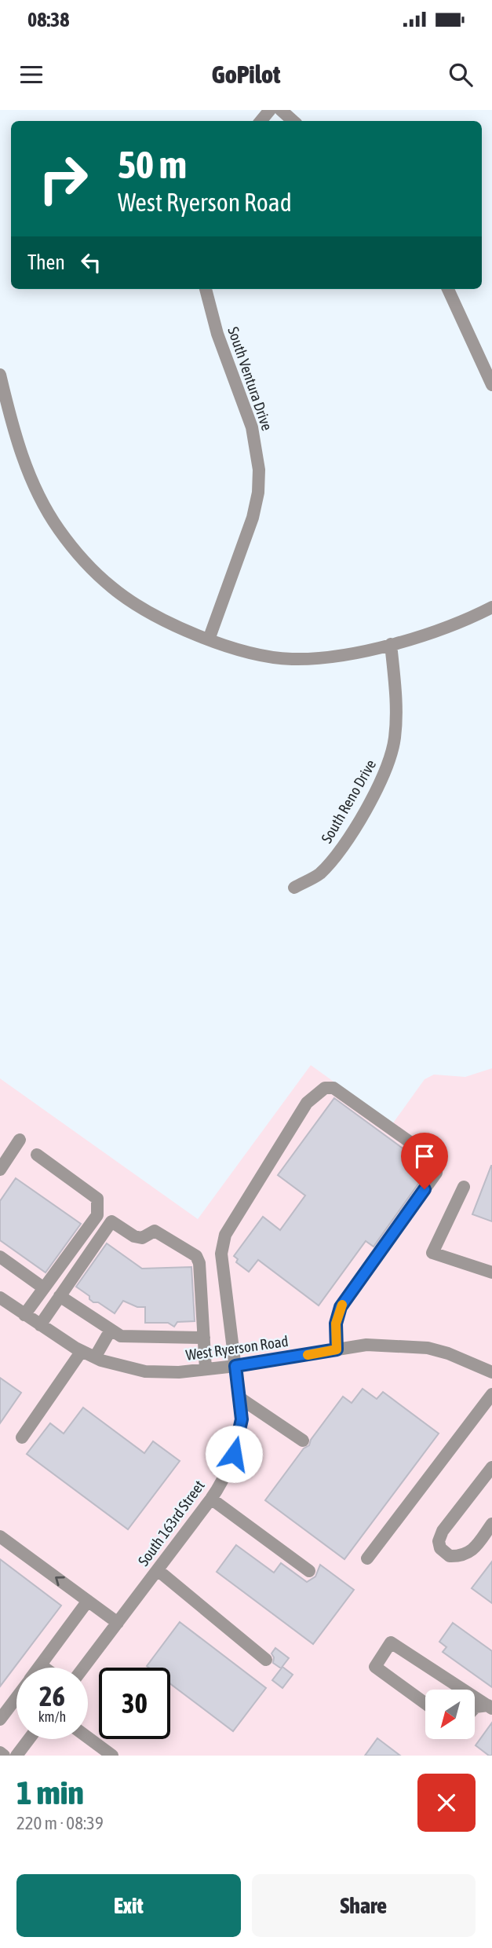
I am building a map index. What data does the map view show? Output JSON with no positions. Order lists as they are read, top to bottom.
{
  "streets": {
    "street": [
      "South Ventura Drive",
      "South Reno Drive",
      "West Ryerson Road",
      "South 163rd Street"
    ]
  },
  "crossings": [
    ["West Ryerson Road", "South 163rd Street"]
  ],
  "north": "bottom left",
  "page": {
    "status": "08:38",
    "header": "GoPilot",
    "turn": ["50 m", "West Ryerson Road"],
    "then": "Then",
    "speed": "26 km/h",
    "limit": "30",
    "heading": ["1 min", "220 m · 08:39"],
    "buttons": ["Exit", "Share"]
  }
}
